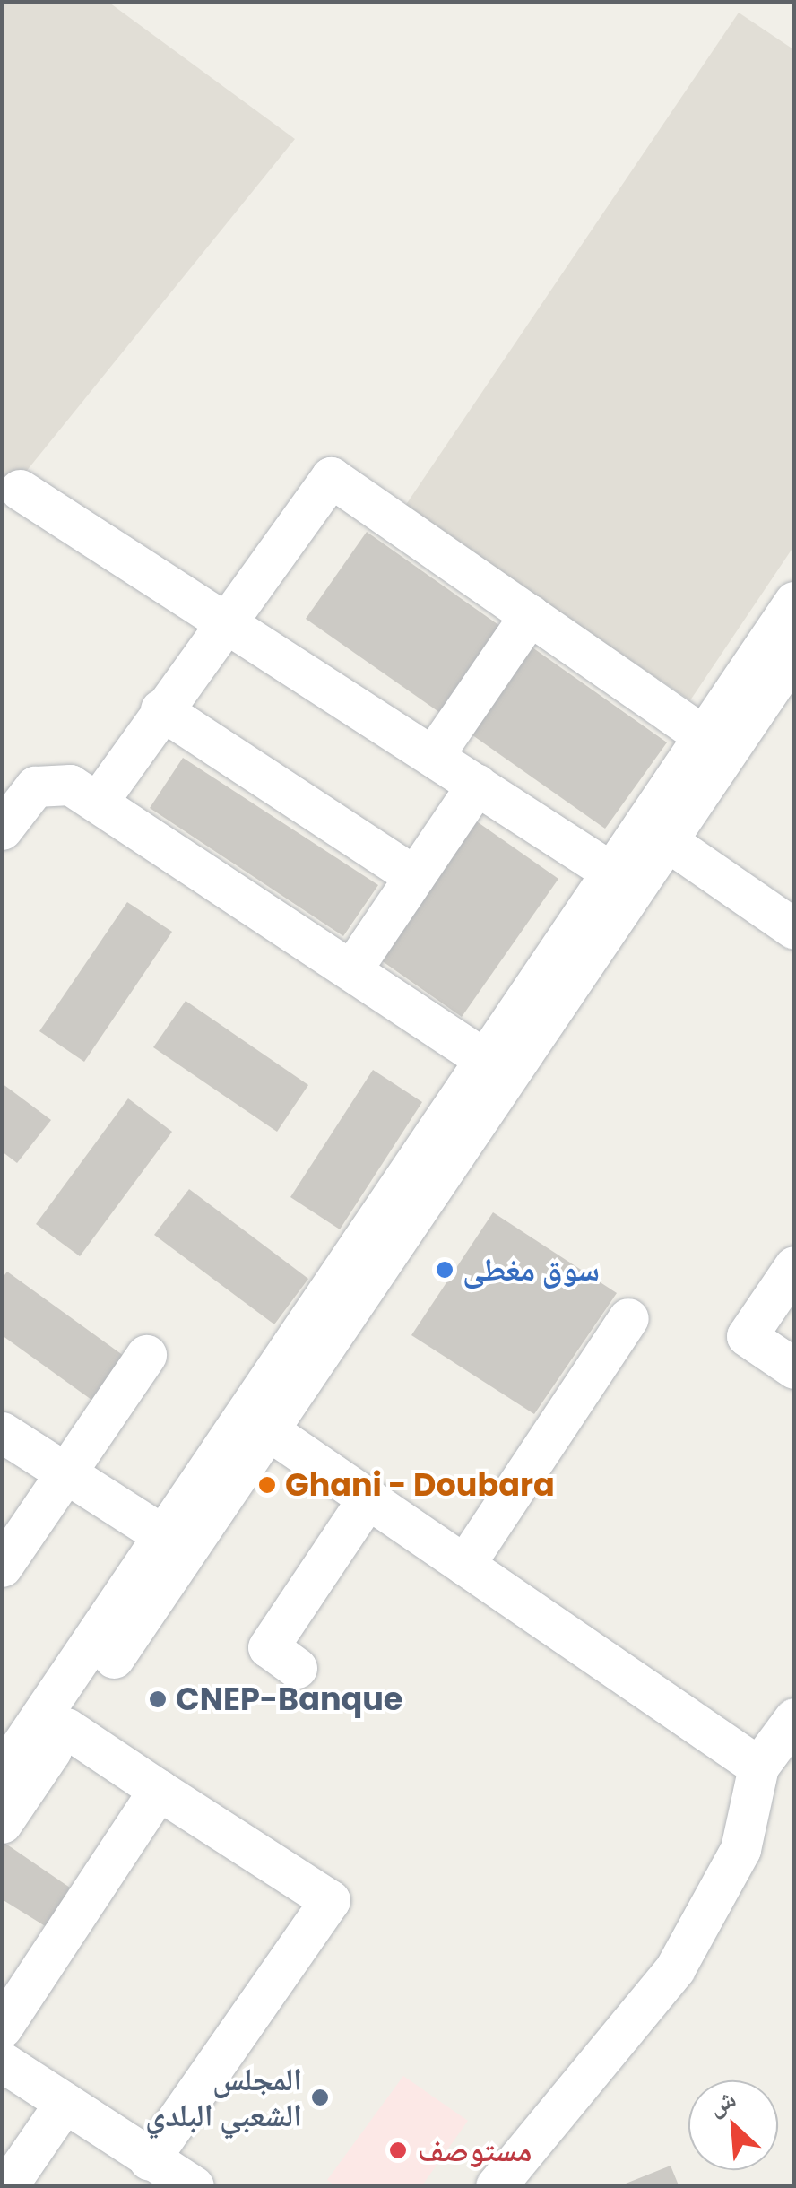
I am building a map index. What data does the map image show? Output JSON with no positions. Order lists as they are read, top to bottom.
{
  "places": [
    "سوق مغطى",
    "Ghani - Doubara",
    "CNEP-Banque",
    "المجلس الشعبي البلدي",
    "مستوصف"
  ],
  "north": "top left"
}
